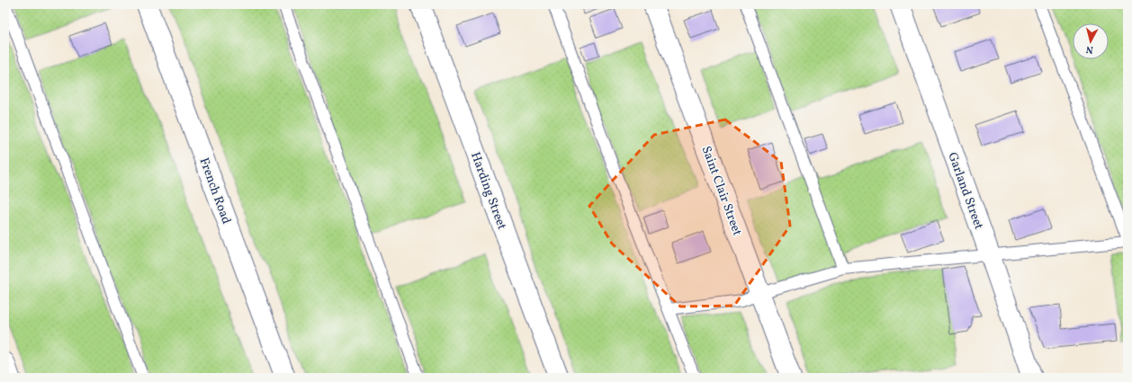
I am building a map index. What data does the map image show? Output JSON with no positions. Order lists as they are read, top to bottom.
{
  "streets": {
    "street": [
      "French Road",
      "Harding Street",
      "Saint Clair Street",
      "Garland Street"
    ]
  },
  "north": "bottom"
}
